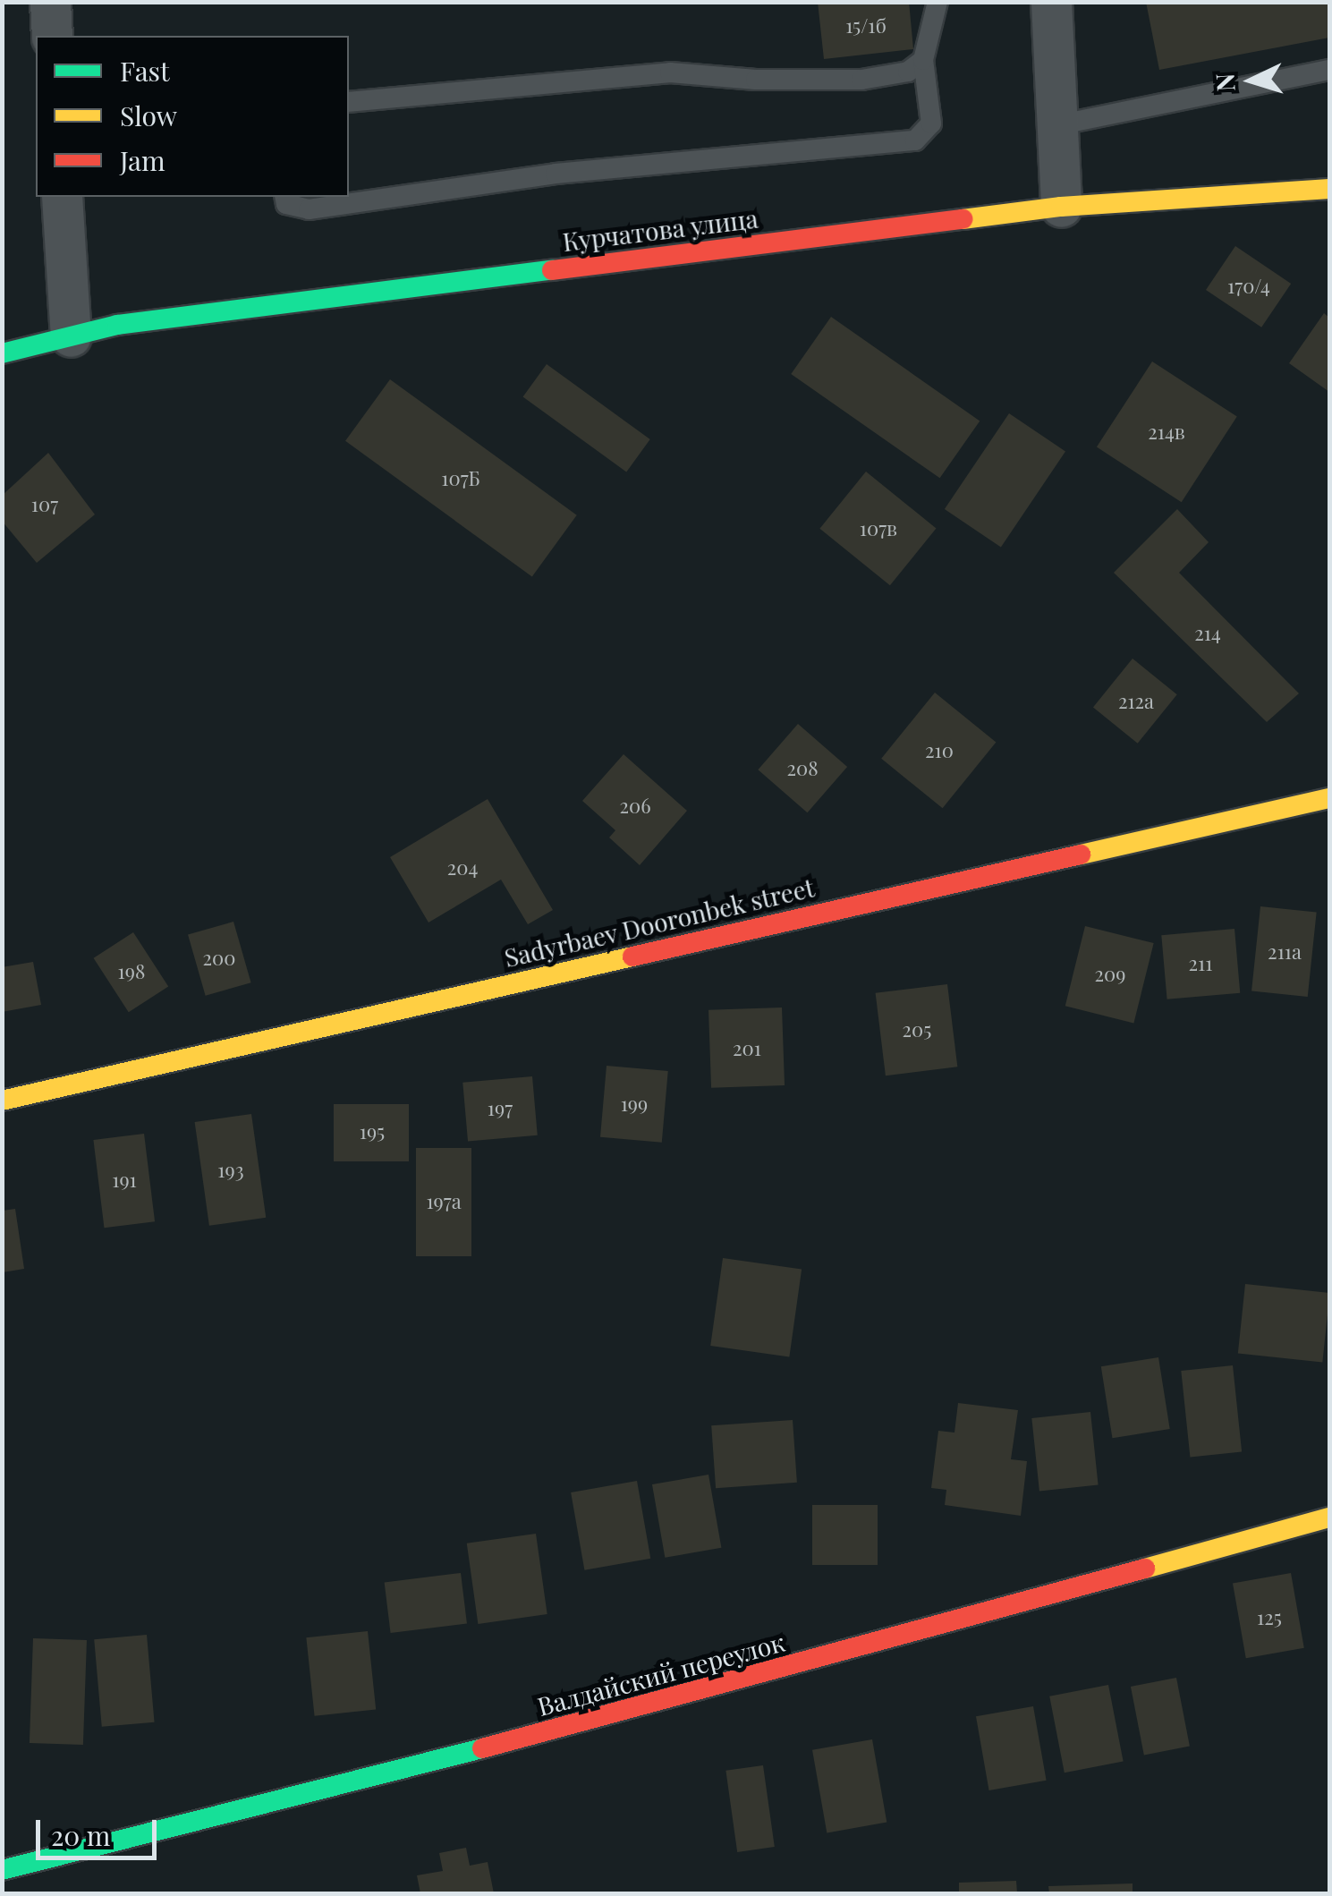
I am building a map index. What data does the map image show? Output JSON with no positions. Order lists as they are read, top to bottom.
{
  "streets": {
    "street": ["Курчатова улица", "Sadyrbaev Dooronbek street", "Валдайский переулок"]
  },
  "house_numbers": [
    "15/1б",
    "170/4",
    "214в",
    "107Б",
    "107",
    "107в",
    "214",
    "212а",
    "210",
    "208",
    "206",
    "204",
    "211а",
    "200",
    "211",
    "198",
    "209",
    "205",
    "201",
    "199",
    "197",
    "195",
    "193",
    "191",
    "197а",
    "125"
  ],
  "legend": ["Fast", "Slow", "Jam"],
  "scale_bar": "20 m",
  "north": "left"
}
